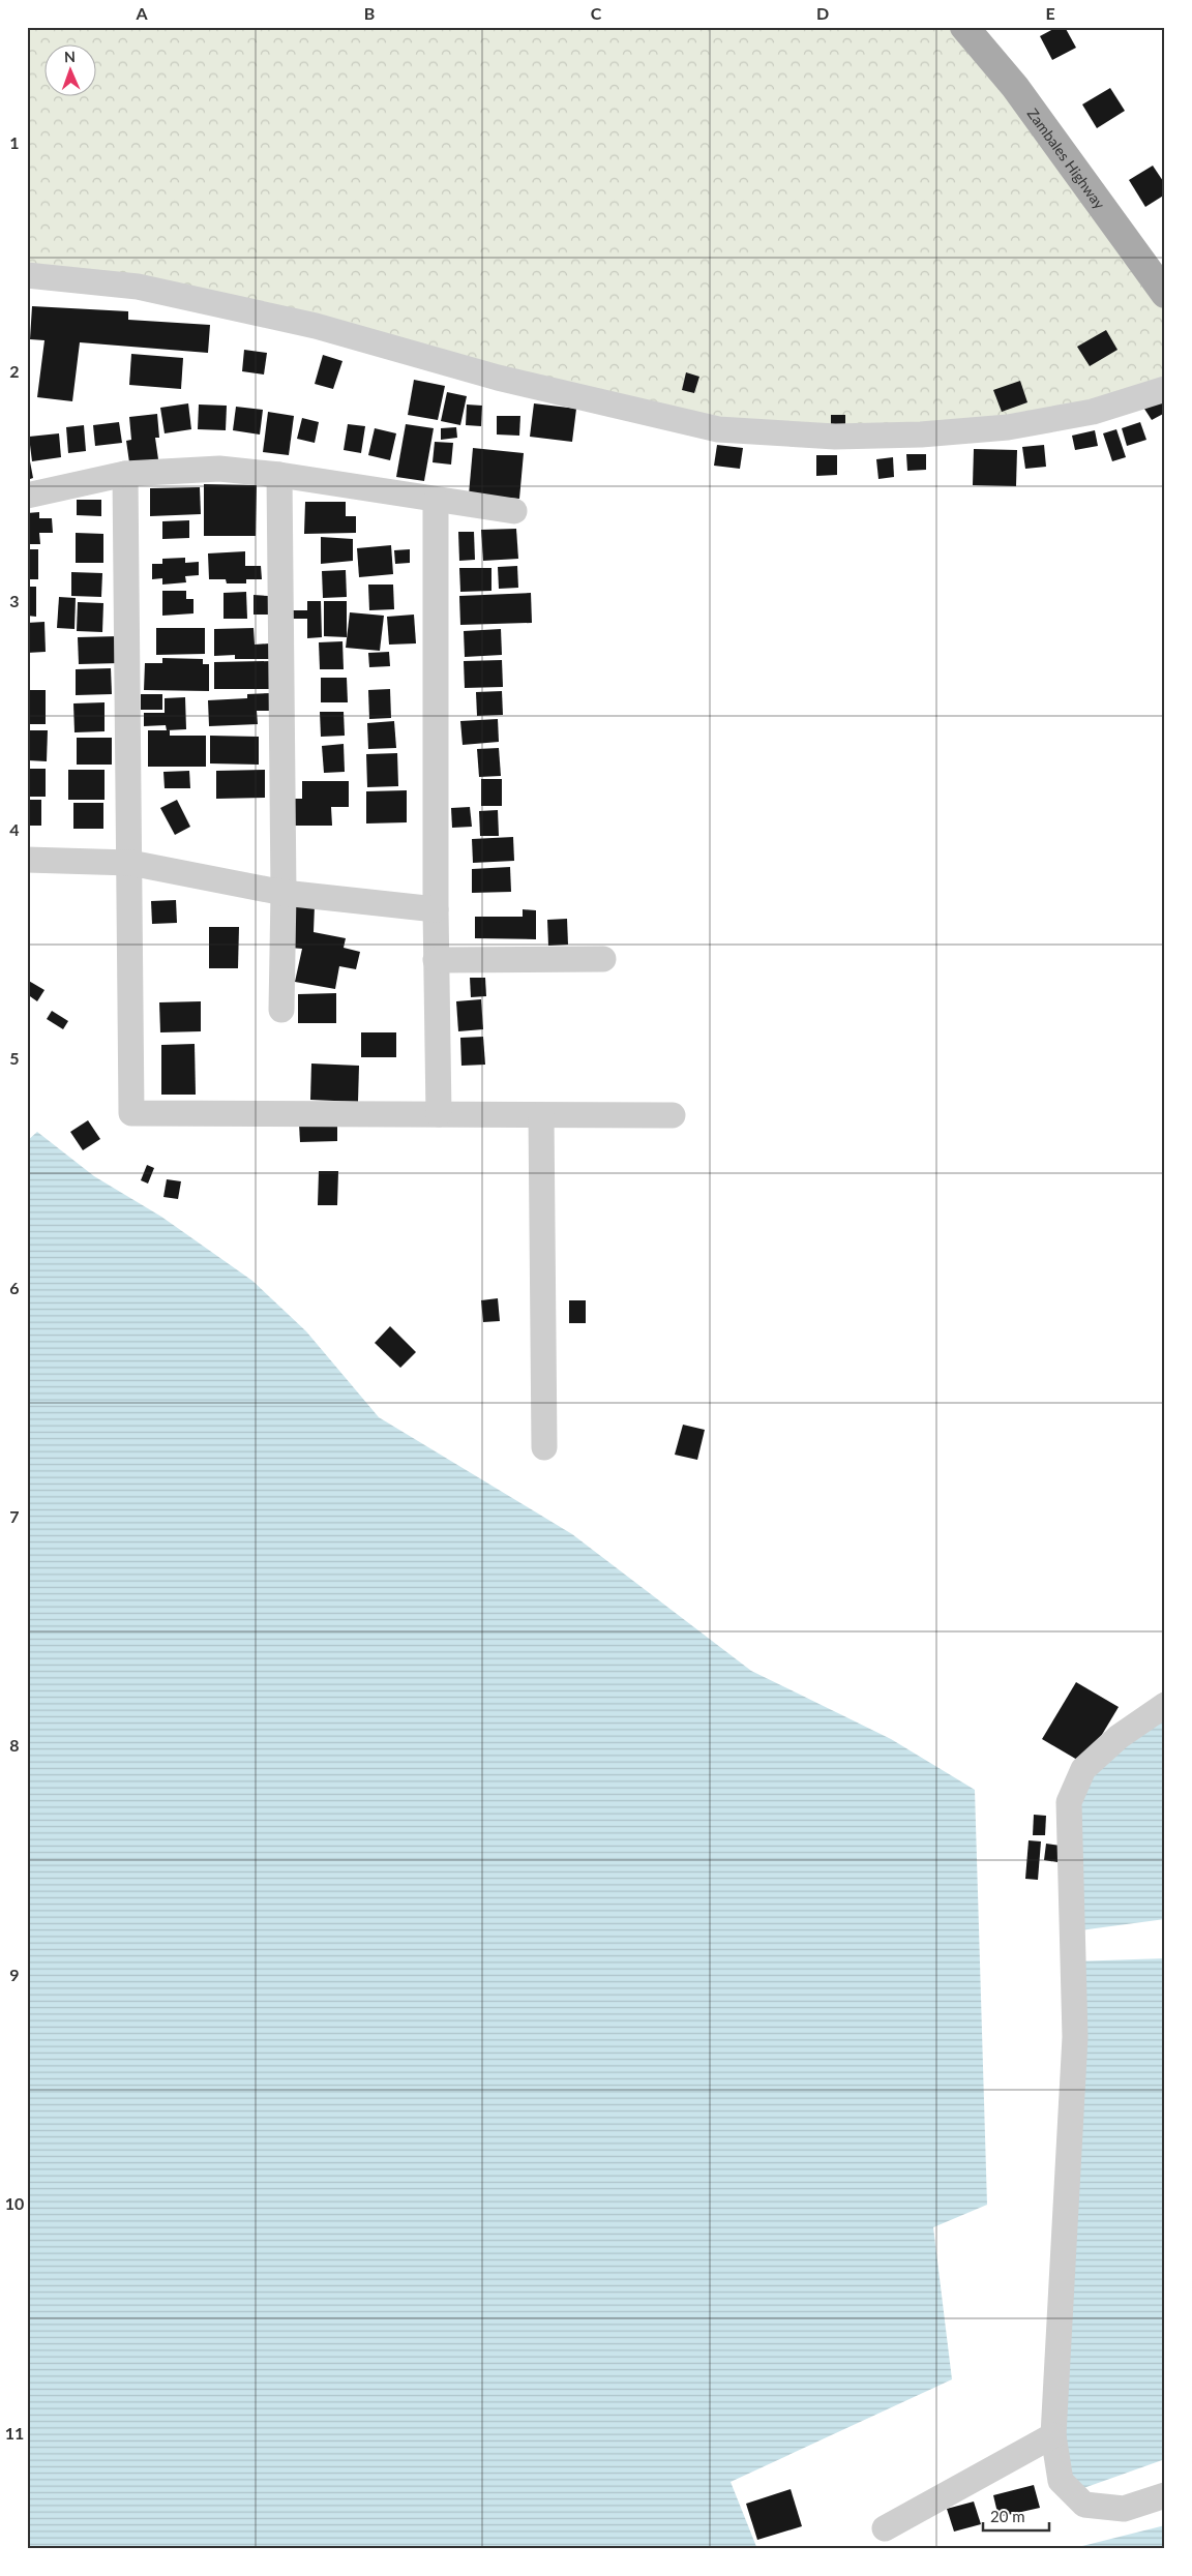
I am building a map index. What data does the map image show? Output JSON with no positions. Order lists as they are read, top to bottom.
{
  "streets": {
    "main road": ["Zambales Highway"]
  },
  "scale_bar": "20 m",
  "north": "top",
  "grid": {
    "columns": [
      "A",
      "B",
      "C",
      "D",
      "E"
    ],
    "rows": [
      "1",
      "2",
      "3",
      "4",
      "5",
      "6",
      "7",
      "8",
      "9",
      "10",
      "11"
    ]
  }
}
